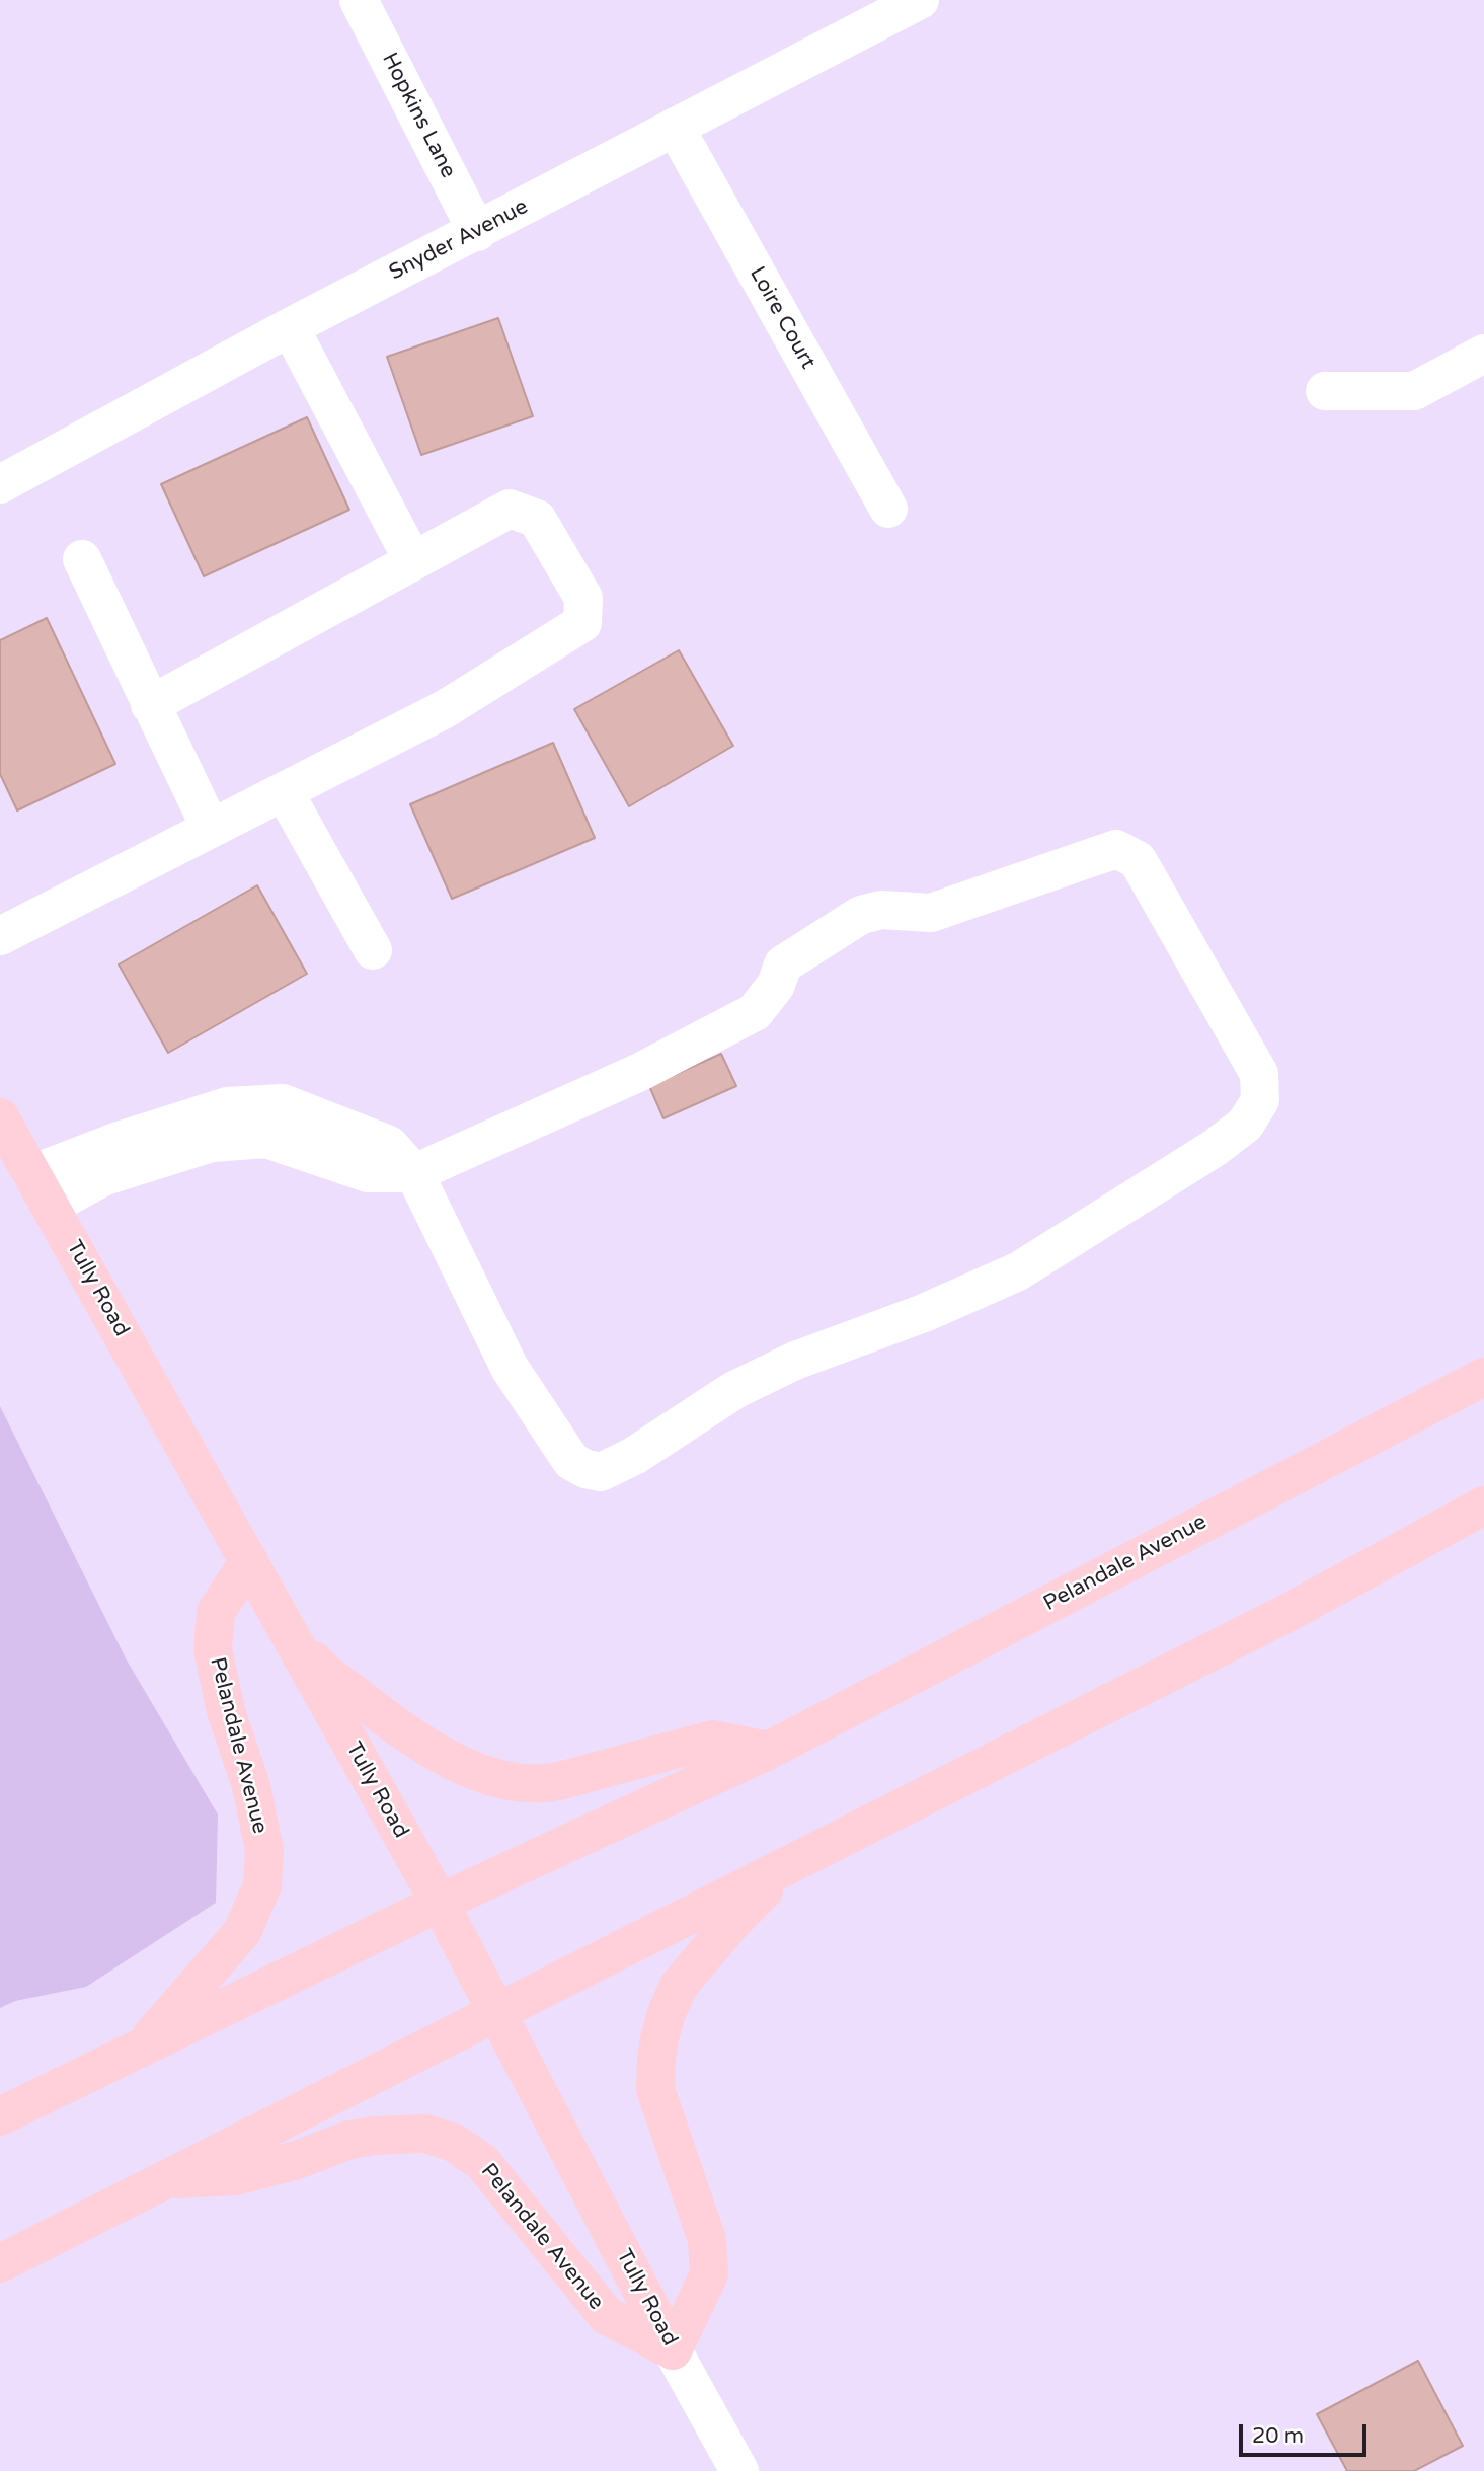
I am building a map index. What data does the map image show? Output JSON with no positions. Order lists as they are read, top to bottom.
{
  "streets": {
    "main road": ["Tully Road", "Pelandale Avenue"],
    "street": ["Hopkins Lane", "Snyder Avenue", "Loire Court"]
  },
  "crossings": [
    ["Hopkins Lane", "Snyder Avenue"],
    ["Snyder Avenue", "Loire Court"],
    ["Tully Road", "Pelandale Avenue"]
  ],
  "scale_bar": "20 m"
}
